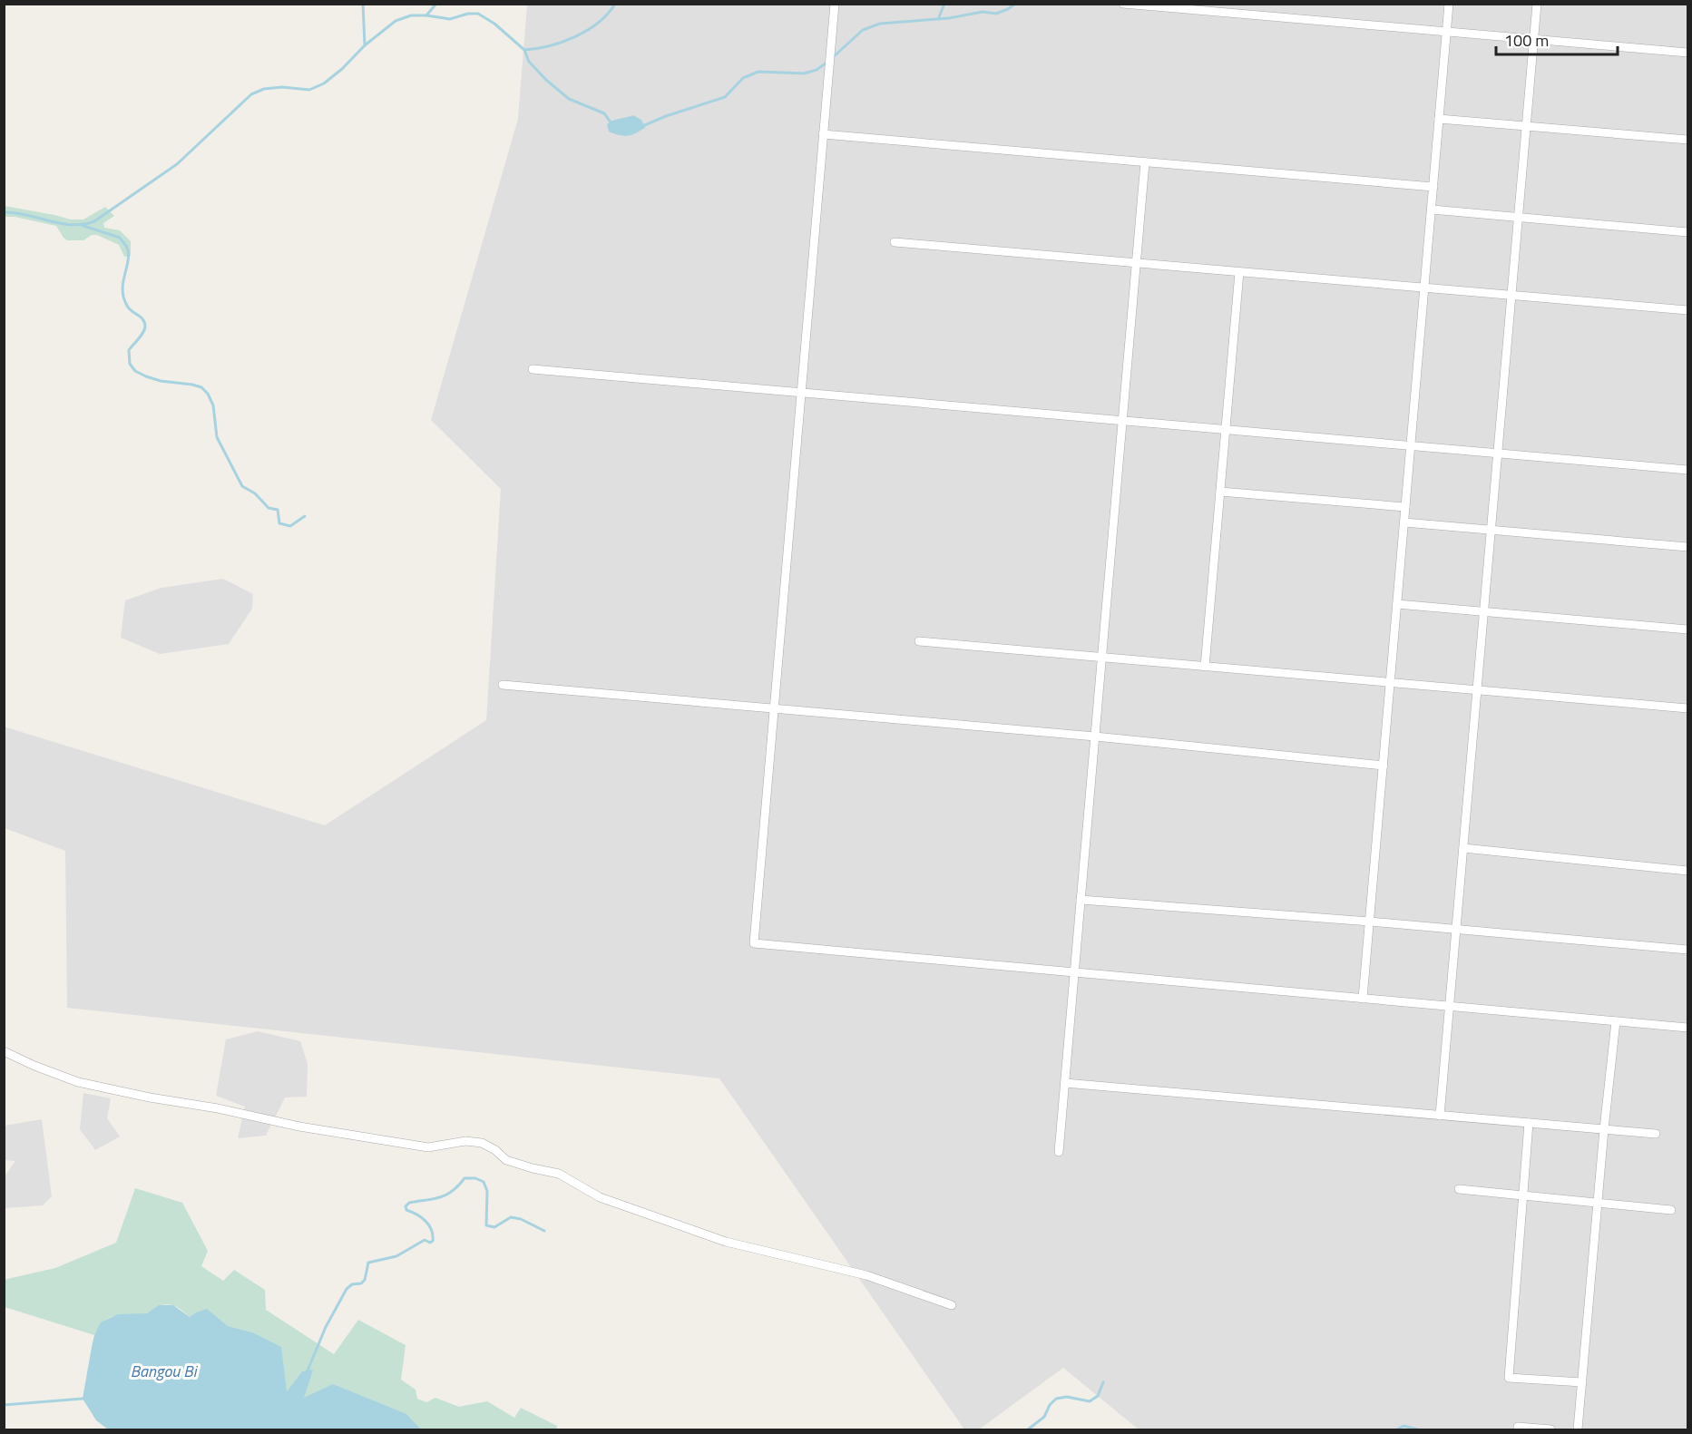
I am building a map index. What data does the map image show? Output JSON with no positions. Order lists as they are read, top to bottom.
{
  "water": ["Bangou Bi"],
  "scale_bar": "100 m"
}
